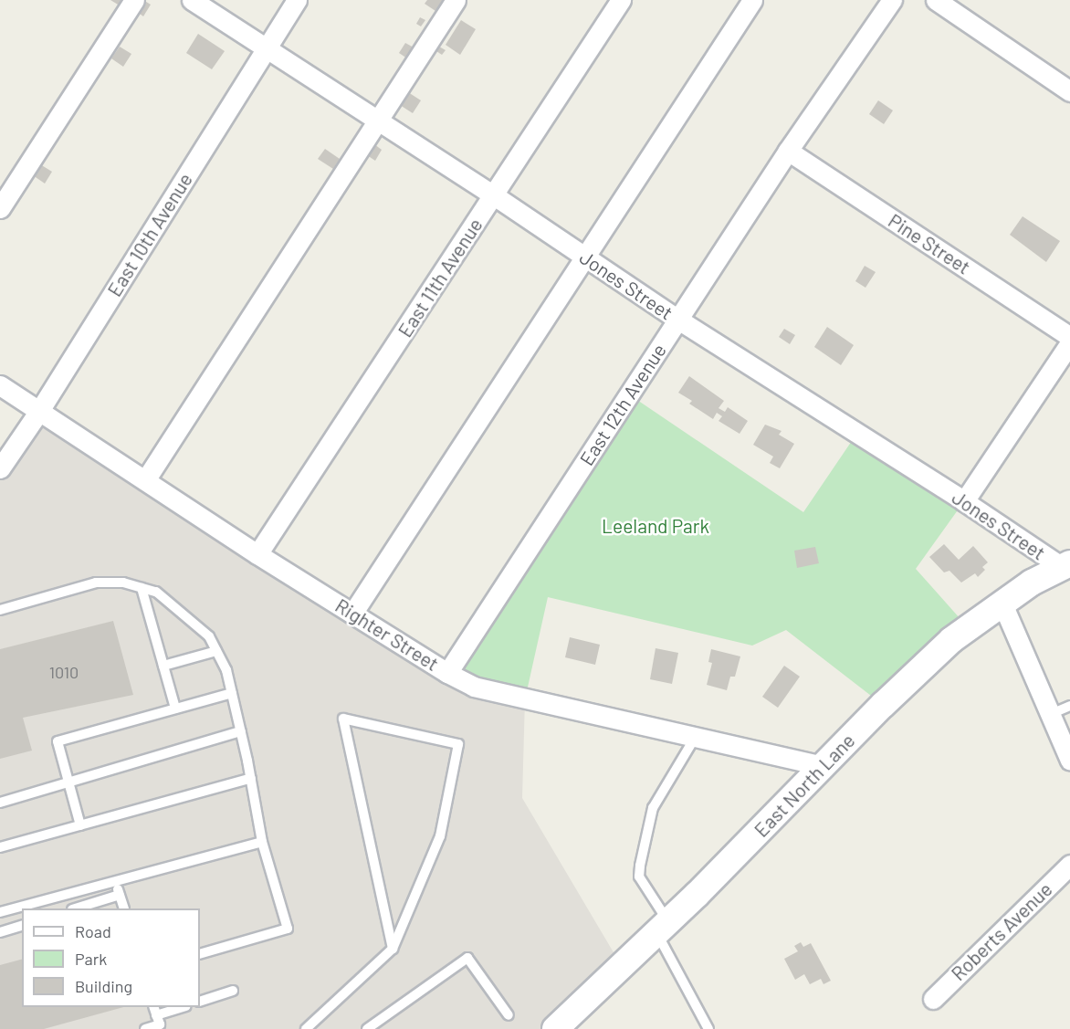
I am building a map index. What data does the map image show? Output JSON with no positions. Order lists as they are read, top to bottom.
{
  "streets": {
    "street": [
      "East 10th Avenue",
      "Pine Street",
      "East 11th Avenue",
      "Jones Street",
      "East 12th Avenue",
      "Righter Street",
      "East North Lane",
      "Roberts Avenue"
    ]
  },
  "crossings": [
    ["East 10th Avenue", "Jones Street"],
    ["East 10th Avenue", "Righter Street"],
    ["Pine Street", "East 12th Avenue"],
    ["East 11th Avenue", "Jones Street"],
    ["East 11th Avenue", "Righter Street"],
    ["Jones Street", "East 12th Avenue"],
    ["Jones Street", "East North Lane"],
    ["East 12th Avenue", "Righter Street"],
    ["Righter Street", "East North Lane"]
  ],
  "parks": ["Leeland Park"],
  "house_numbers": ["1010"],
  "legend": ["Road", "Park", "Building"]
}
